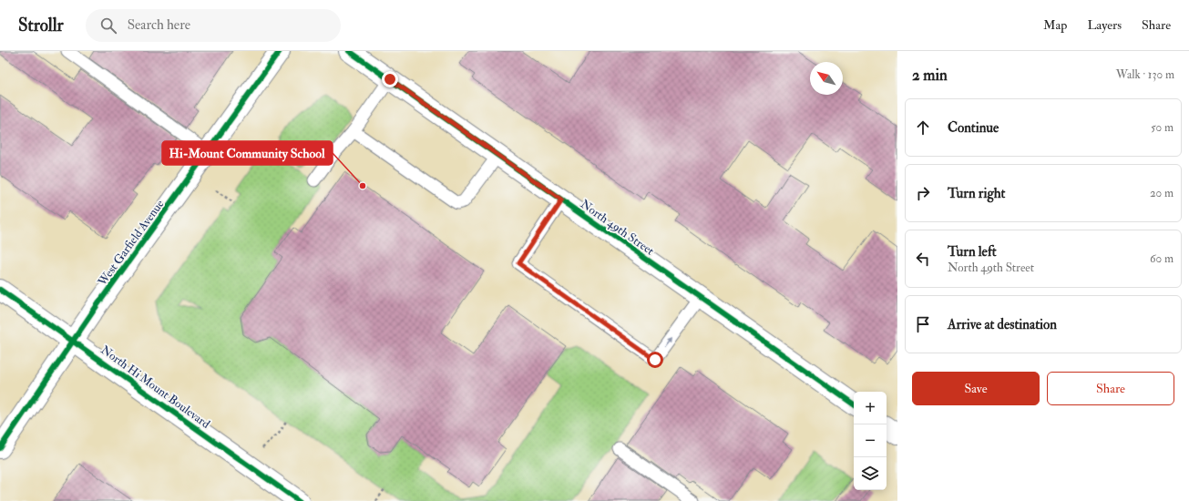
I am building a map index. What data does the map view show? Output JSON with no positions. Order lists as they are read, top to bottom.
{
  "streets": {
    "street": ["North 49th Street", "West Garfield Avenue", "North Hi Mount Boulevard"]
  },
  "crossings": [
    ["West Garfield Avenue", "North Hi Mount Boulevard"]
  ],
  "places": ["Hi-Mount Community School"],
  "north": "top left",
  "page": {
    "header": "Strollr",
    "search": "Search here",
    "nav": ["Map", "Layers", "Share"],
    "heading": ["2 min", "Walk · 130 m"],
    "list": [
      ["Continue", "50 m"],
      ["Turn right", "20 m"],
      ["Turn left", "North 49th Street", "60 m"],
      "Arrive at destination"
    ],
    "buttons": ["Save", "Share"],
    "map_buttons": ["+", "−"]
  }
}
